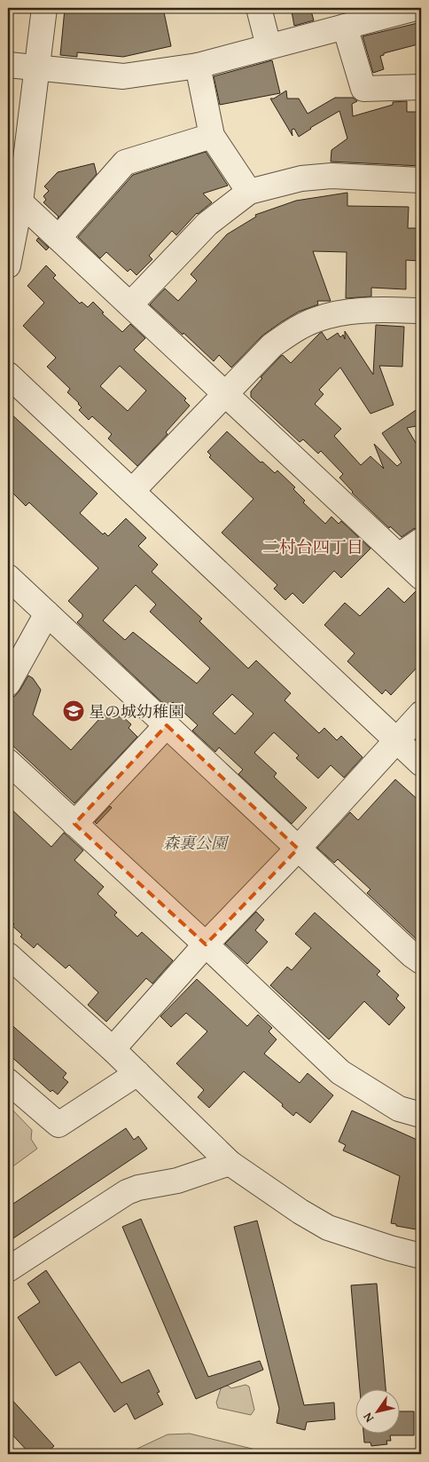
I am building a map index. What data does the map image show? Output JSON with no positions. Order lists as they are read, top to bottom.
{
  "districts": ["二村台四丁目"],
  "parks": ["森裏公園"],
  "places": {
    "school or university": ["星の城幼稚園"]
  },
  "north": "bottom left"
}
